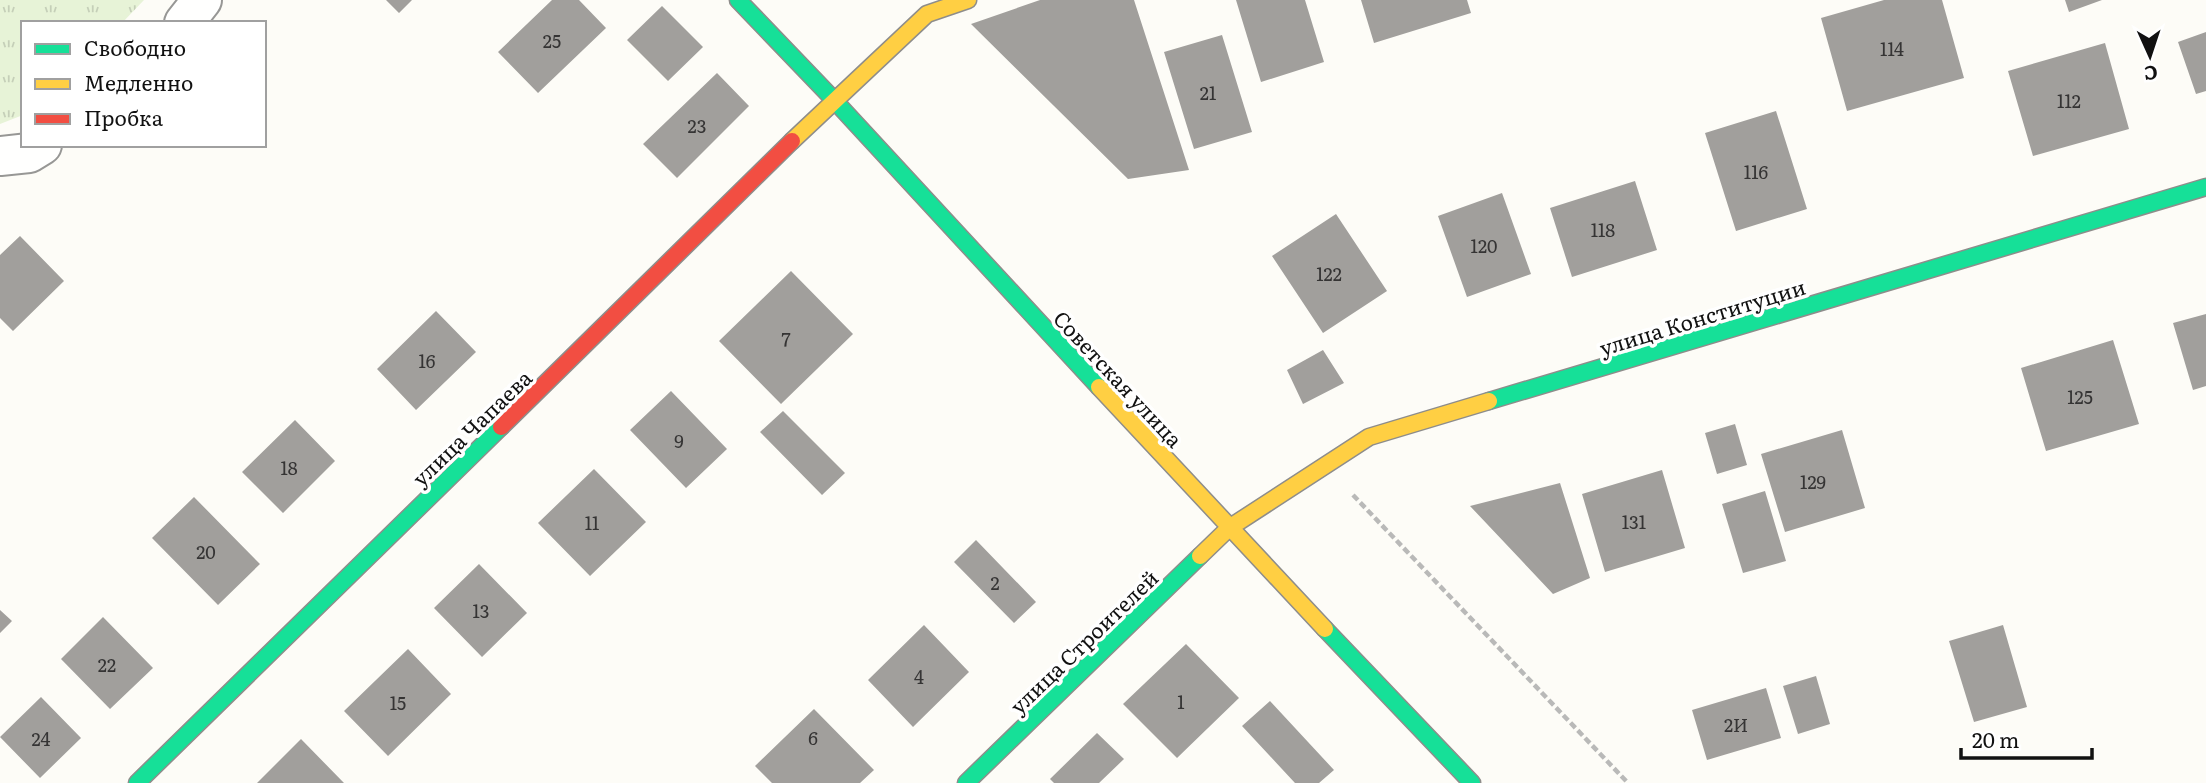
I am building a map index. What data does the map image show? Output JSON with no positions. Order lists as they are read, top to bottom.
{
  "streets": {
    "street": [
      "улица Конституции",
      "Советская улица",
      "улица Чапаева",
      "улица Строителей"
    ]
  },
  "crossings": [
    ["улица Конституции", "Советская улица"],
    ["улица Конституции", "улица Строителей"],
    ["Советская улица", "улица Чапаева"],
    ["Советская улица", "улица Строителей"]
  ],
  "house_numbers": [
    "25",
    "114",
    "21",
    "112",
    "23",
    "116",
    "118",
    "120",
    "122",
    "7",
    "16",
    "125",
    "9",
    "18",
    "129",
    "131",
    "11",
    "20",
    "2",
    "13",
    "22",
    "4",
    "1",
    "15",
    "2И",
    "6",
    "24"
  ],
  "legend": ["Свободно", "Медленно", "Пробка"],
  "scale_bar": "20 m",
  "north": "bottom"
}
